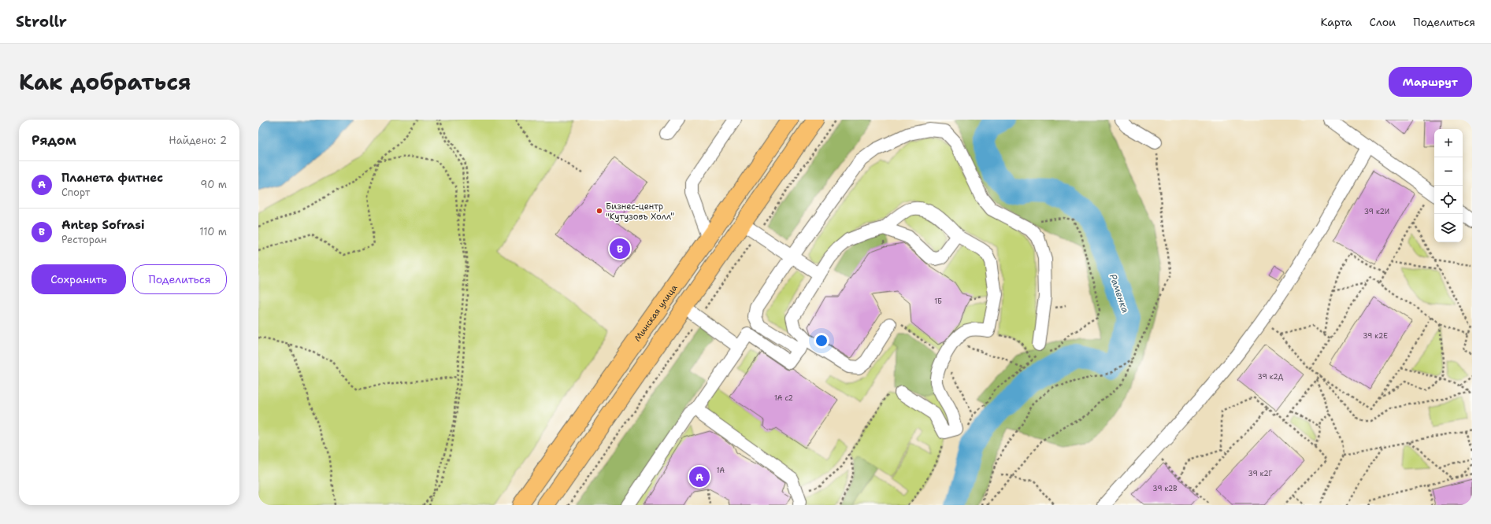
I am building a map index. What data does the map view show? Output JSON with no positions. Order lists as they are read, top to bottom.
{
  "streets": {
    "main road": ["Минская улица"]
  },
  "water": ["Раменка"],
  "places": ["Бизнес-центр \"Кутузовъ Холл\""],
  "house_numbers": [
    "39 к2И",
    "1Б",
    "39 к2Е",
    "39 к2Д",
    "1А с2",
    "1А",
    "39 к2Г",
    "39 к2В"
  ],
  "page": {
    "header": "Strollr",
    "nav": ["Карта", "Слои", "Поделиться"],
    "title": "Как добраться",
    "buttons": [
      "Маршрут",
      ["Сохранить", "Поделиться"]
    ],
    "heading": ["Рядом", "Найдено: 2"],
    "map_buttons": ["+", "−"],
    "list": [
      {
        "mark": "A",
        "name": "Планета фитнес",
        "note": "Спорт",
        "value": "90 m"
      },
      {
        "mark": "B",
        "name": "Antep Sofrasi",
        "note": "Ресторан",
        "value": "110 m"
      }
    ],
    "pins": ["B", "A"]
  }
}
